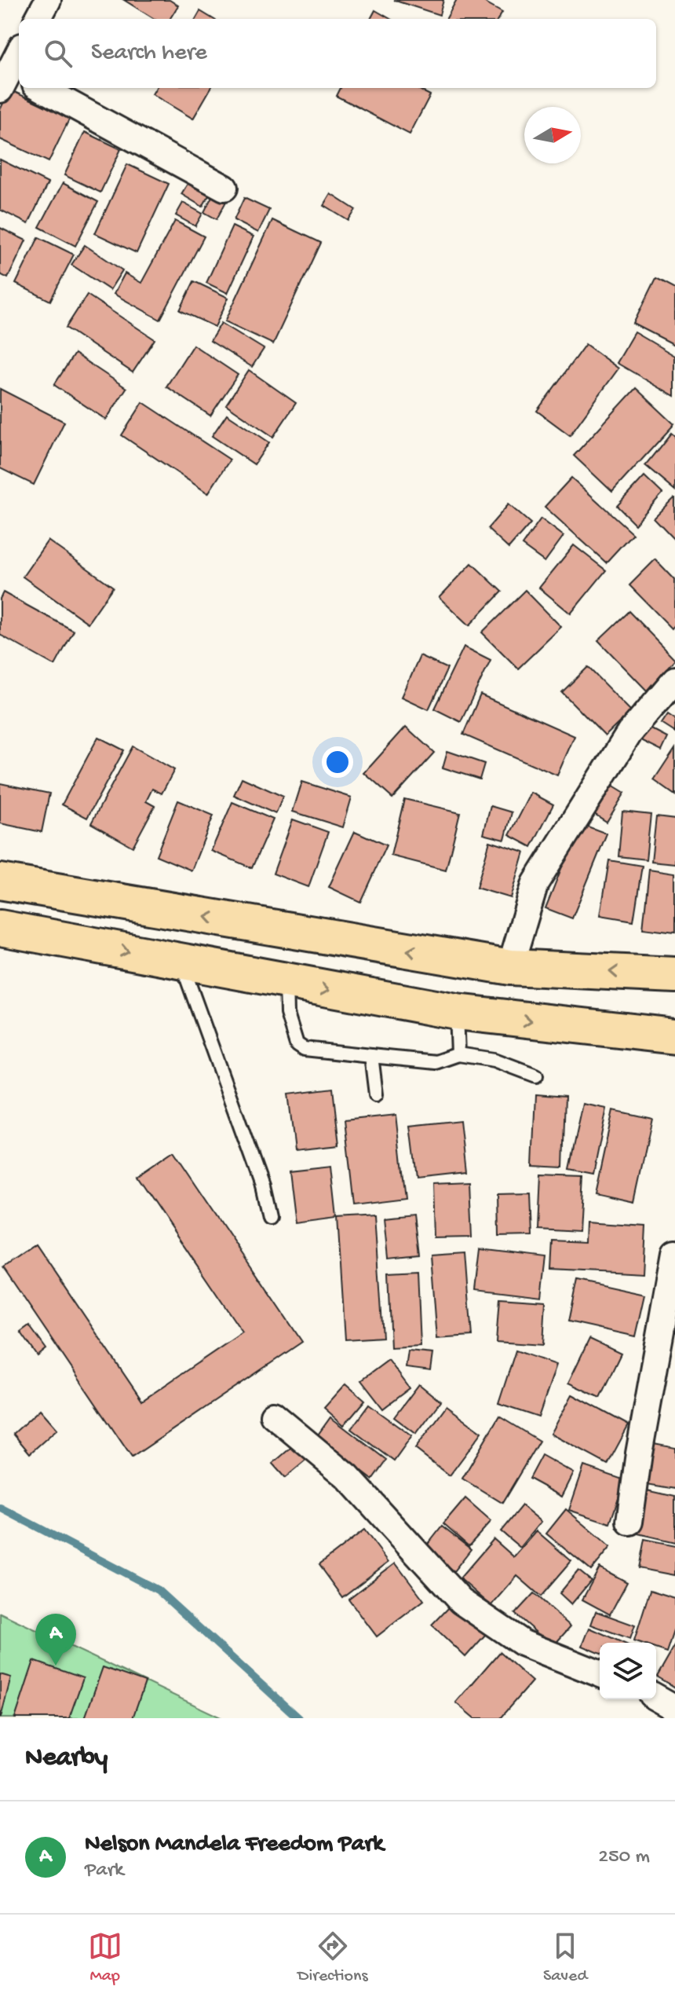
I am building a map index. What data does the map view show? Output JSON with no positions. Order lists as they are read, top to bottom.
{
  "north": "right",
  "page": {
    "search": "Search here",
    "pins": "A",
    "heading": "Nearby",
    "list": [
      {
        "mark": "A",
        "name": "Nelson Mandela Freedom Park",
        "note": "Park",
        "value": "250 m"
      }
    ],
    "nav": ["Map", "Directions", "Saved"]
  }
}
